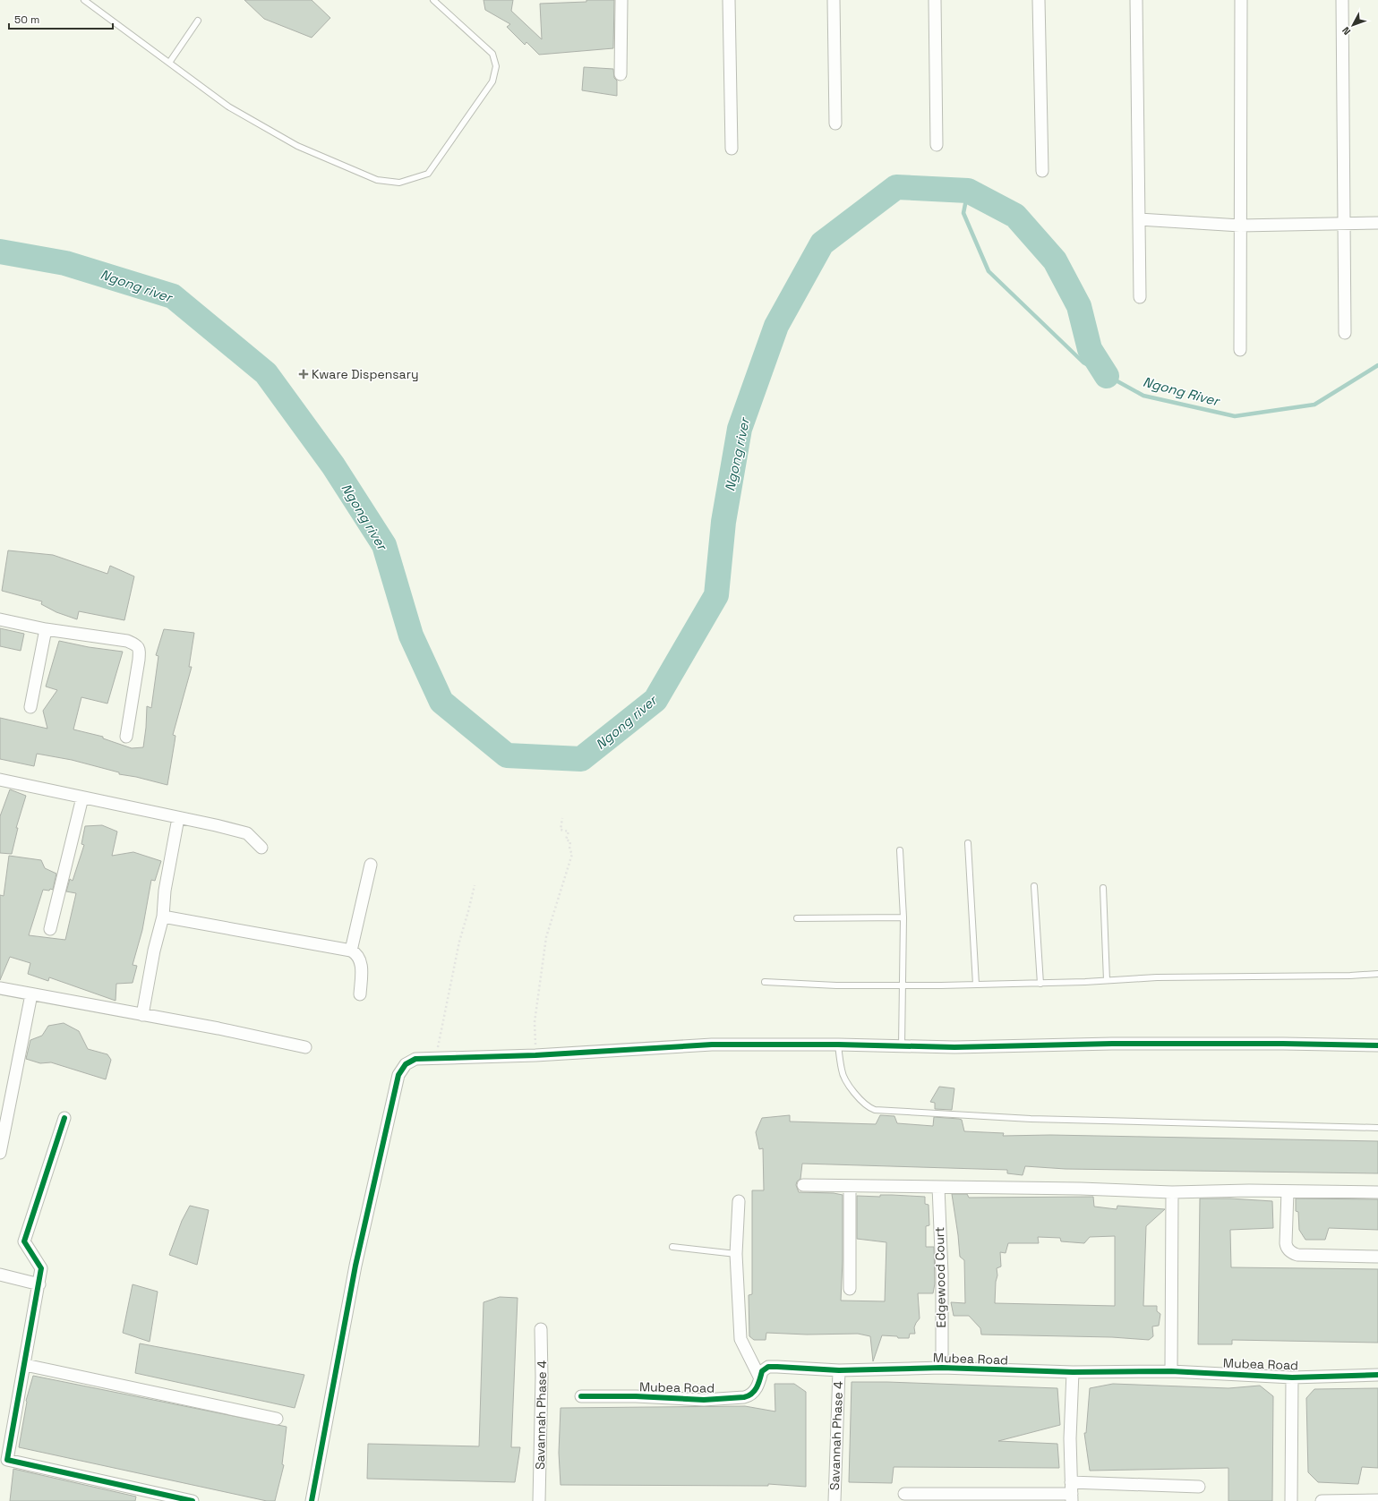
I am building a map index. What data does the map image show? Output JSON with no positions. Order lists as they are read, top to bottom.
{
  "streets": {
    "street": ["Edgewood Court", "Mubea Road", "Savannah Phase 4"]
  },
  "crossings": [
    ["Edgewood Court", "Mubea Road"],
    ["Mubea Road", "Savannah Phase 4"]
  ],
  "water": ["Ngong river", "Ngong River"],
  "places": {
    "health": ["Kware Dispensary"]
  },
  "scale_bar": "50 m",
  "north": "bottom left"
}
